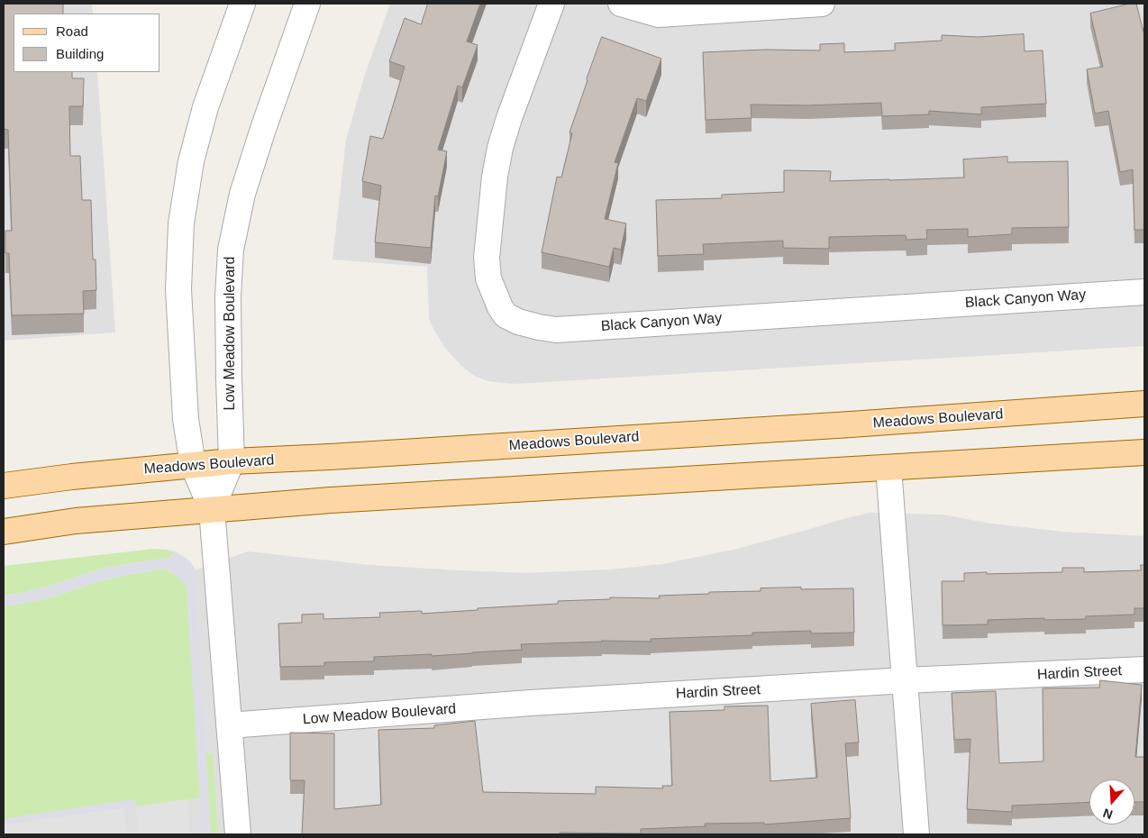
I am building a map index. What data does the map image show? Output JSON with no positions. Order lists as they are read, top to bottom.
{
  "streets": {
    "main road": ["Meadows Boulevard"],
    "street": ["Black Canyon Way", "Low Meadow Boulevard", "Hardin Street"]
  },
  "crossings": [
    ["Low Meadow Boulevard", "Meadows Boulevard"],
    ["Low Meadow Boulevard", "Hardin Street"]
  ],
  "legend": ["Road", "Building"],
  "north": "bottom"
}
